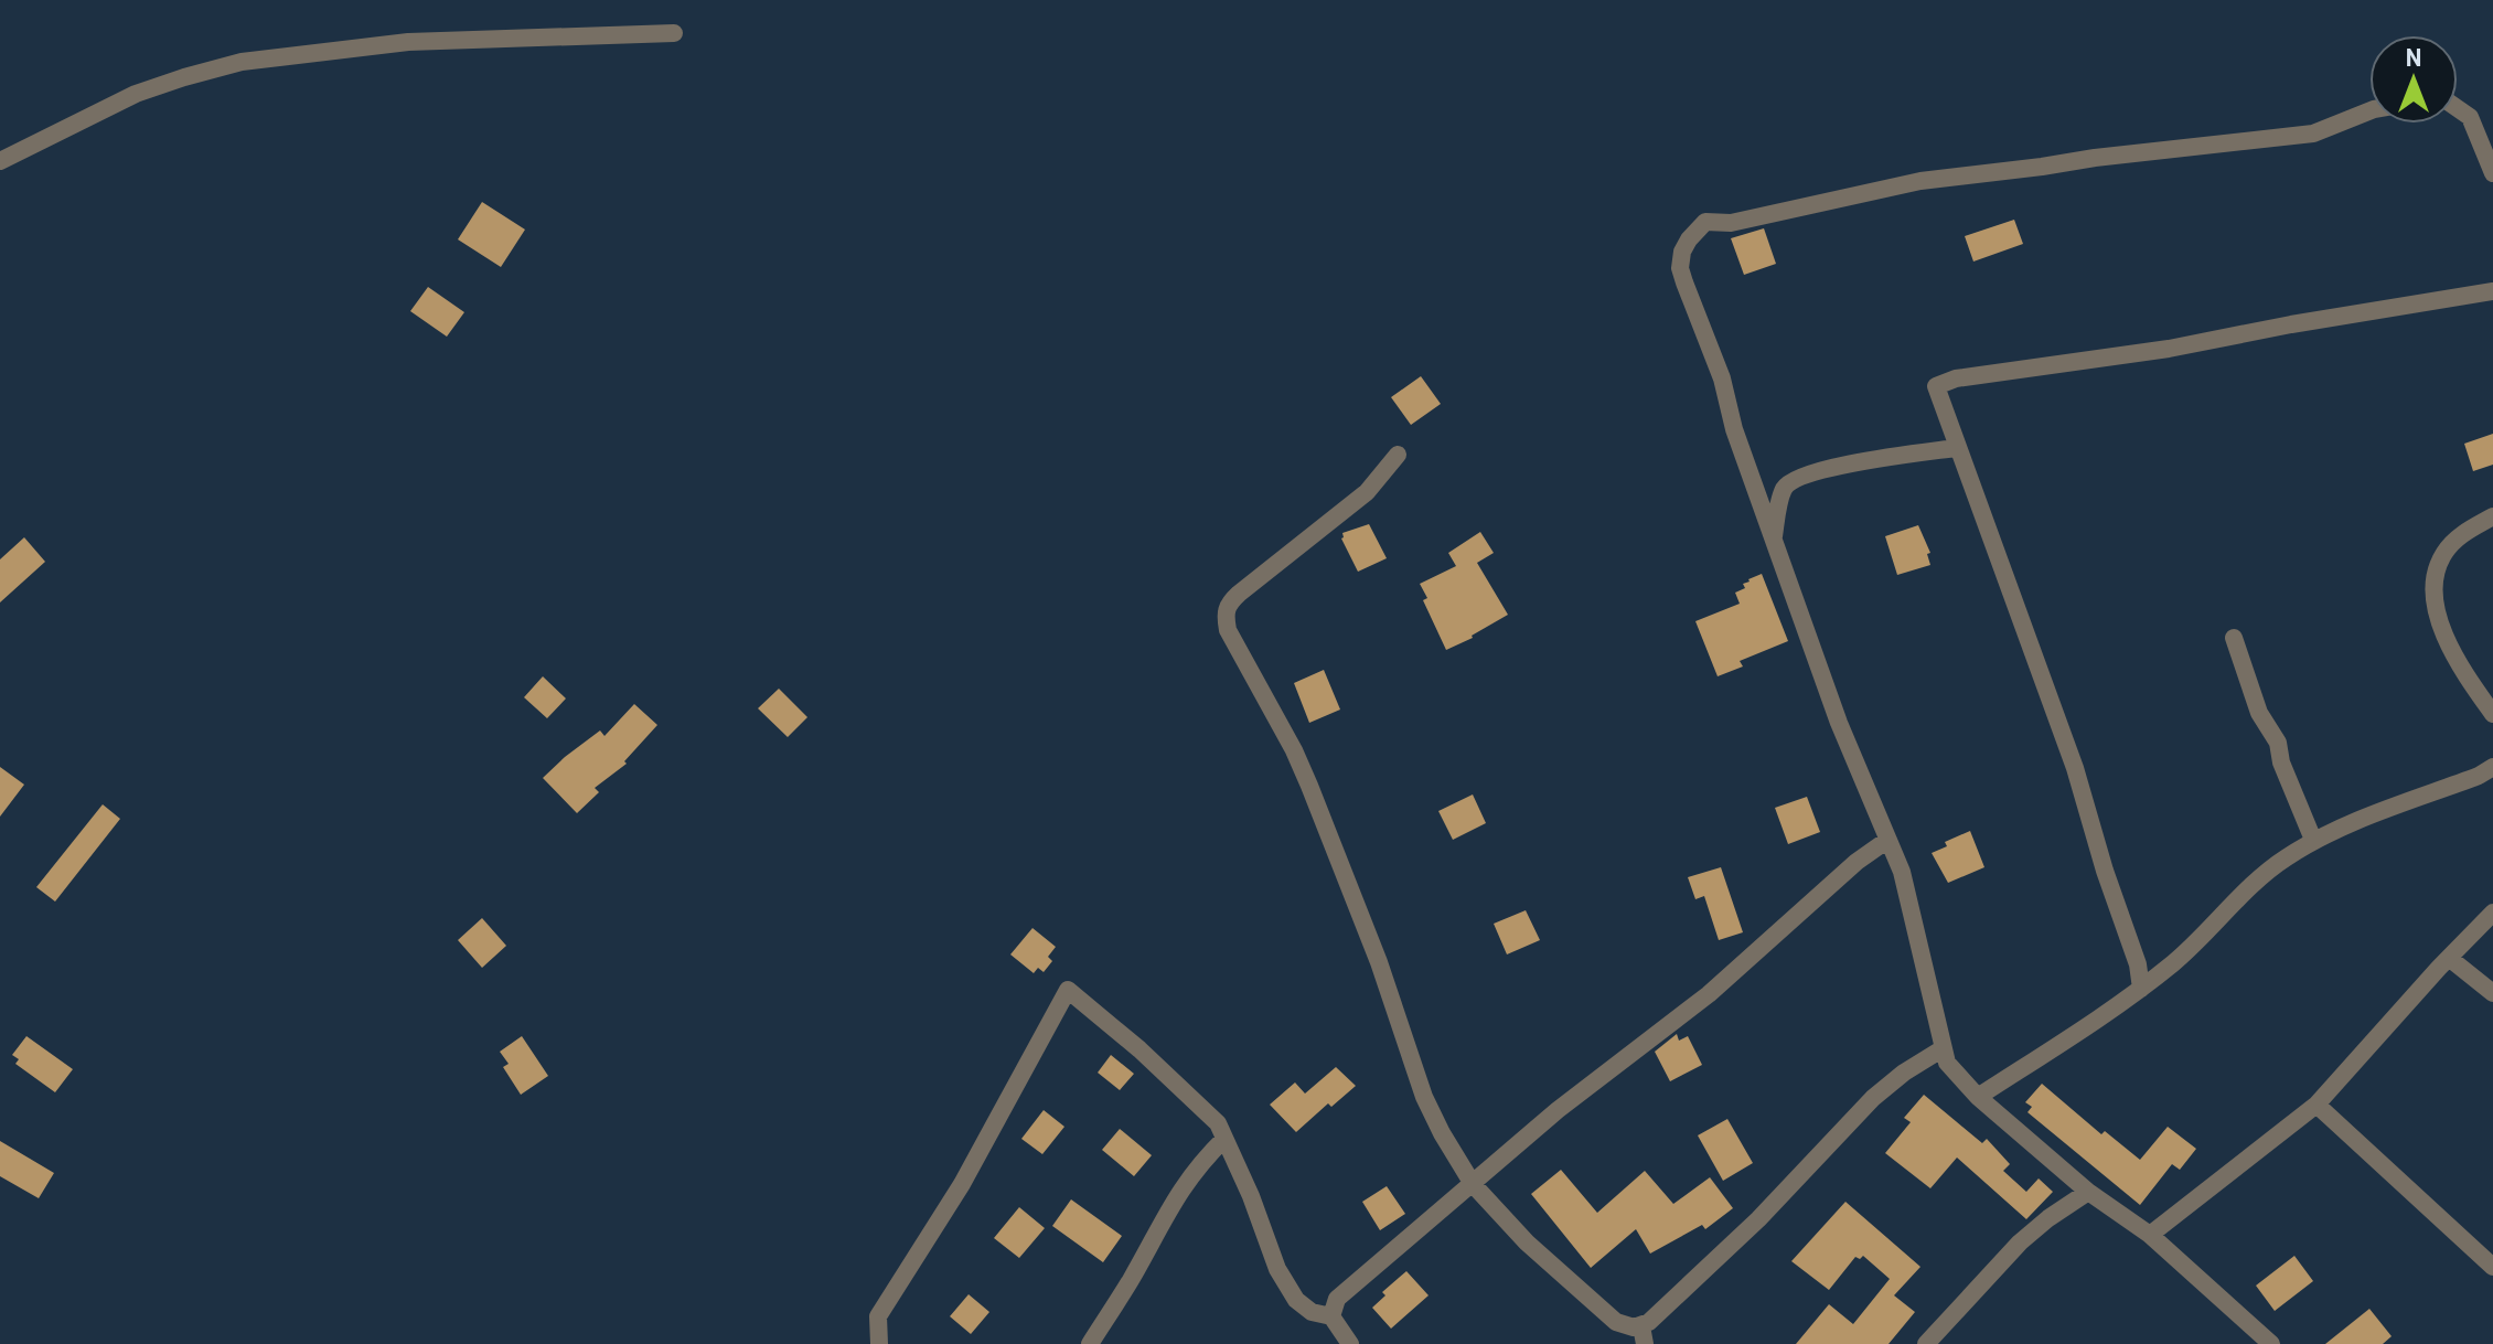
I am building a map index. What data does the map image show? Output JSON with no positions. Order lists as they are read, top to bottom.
{
  "north": "top"
}
